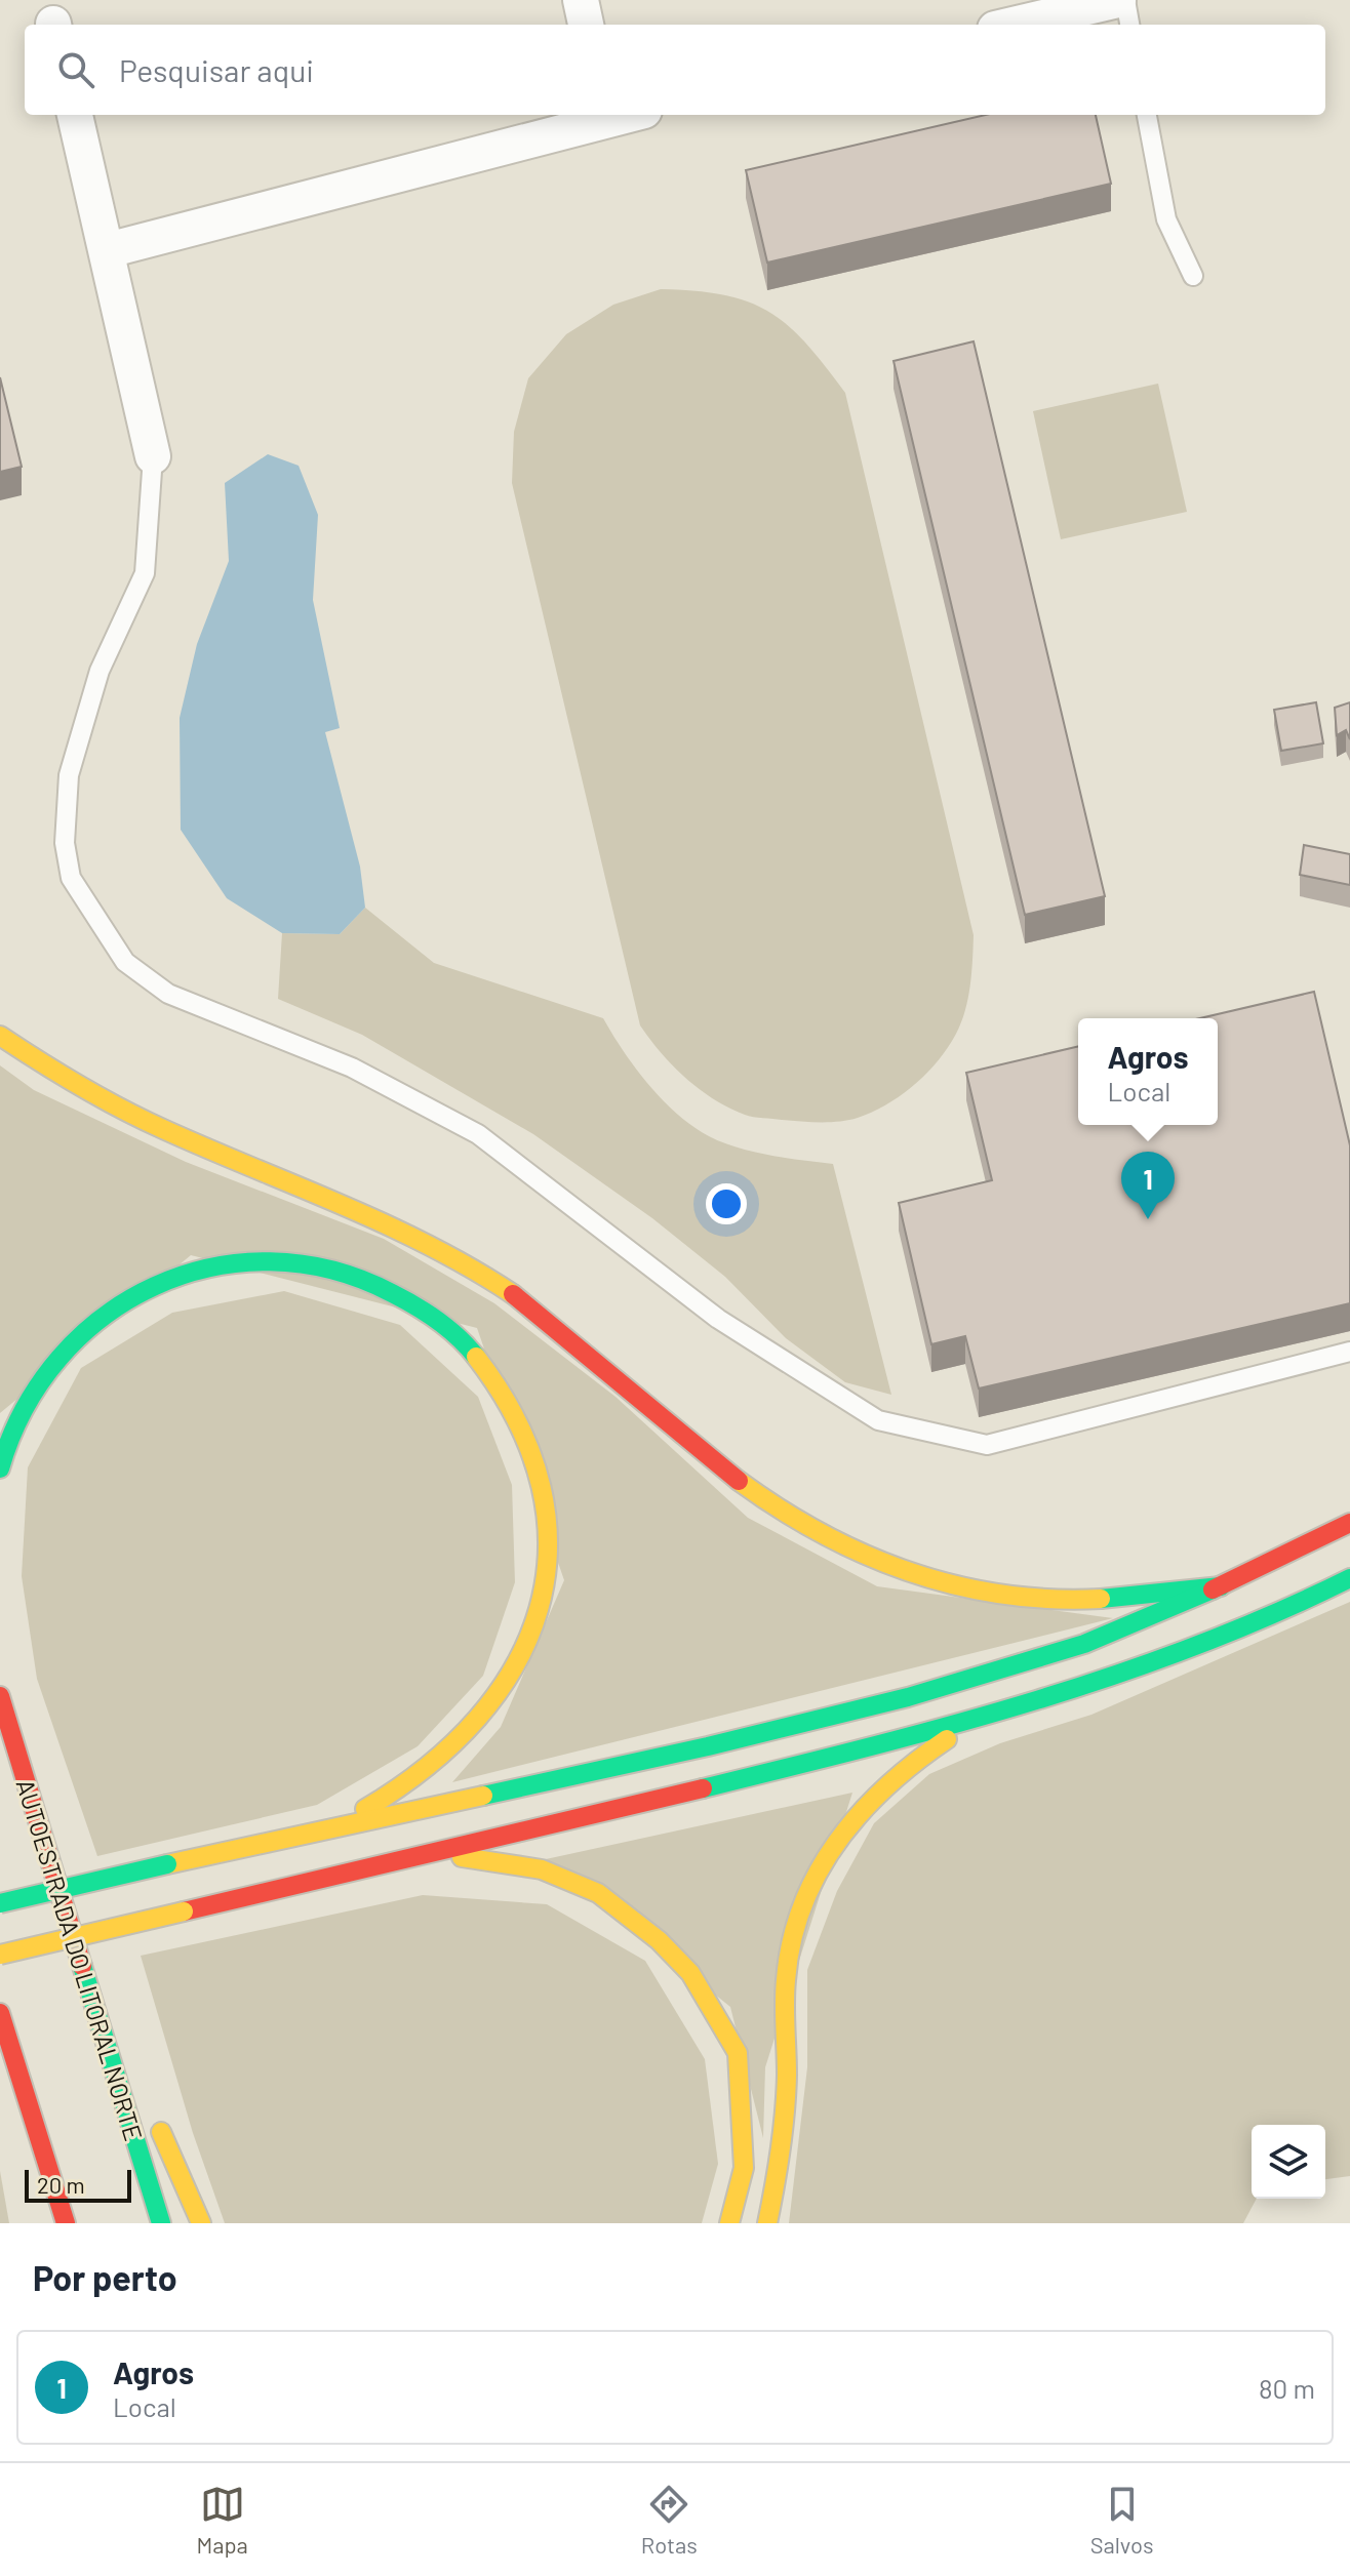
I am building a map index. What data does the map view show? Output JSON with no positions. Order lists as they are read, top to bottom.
{
  "streets": {
    "highway": ["AUTOESTRADA DO LITORAL NORTE"]
  },
  "scale_bar": "20 m",
  "page": {
    "search": "Pesquisar aqui",
    "popup": ["Agros", "Local"],
    "pins": "1",
    "scale": "20 m",
    "heading": "Por perto",
    "list": [
      {
        "mark": "1",
        "name": "Agros",
        "note": "Local",
        "value": "80 m"
      }
    ],
    "nav": ["Mapa", "Rotas", "Salvos"]
  }
}
